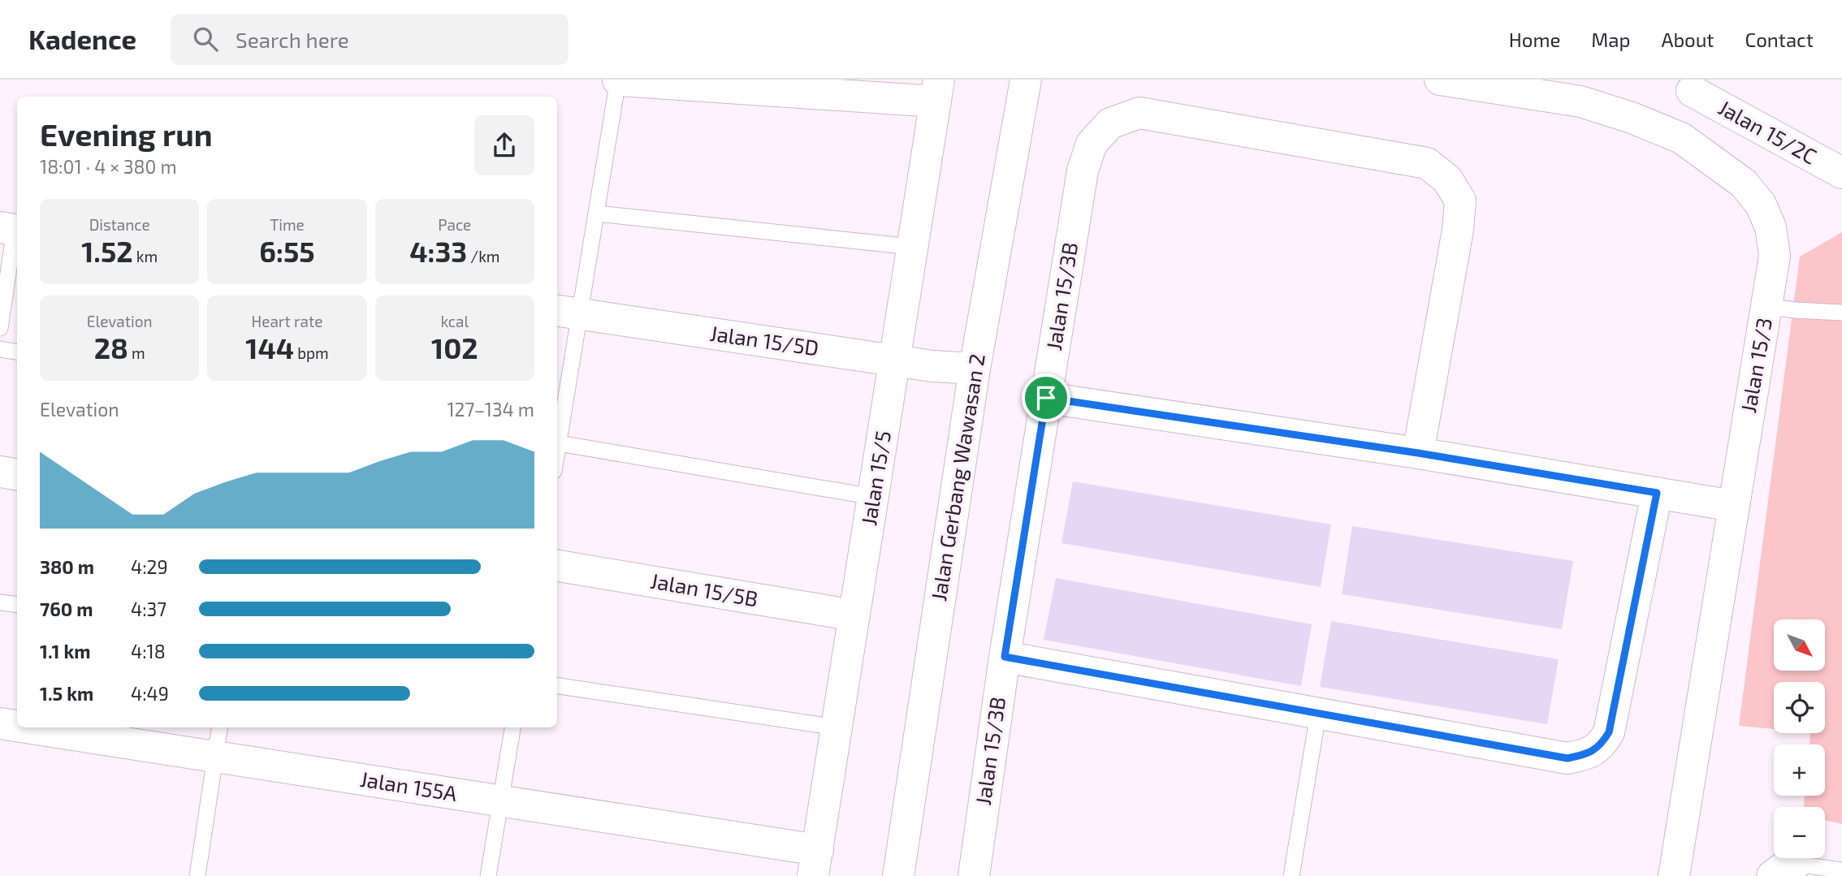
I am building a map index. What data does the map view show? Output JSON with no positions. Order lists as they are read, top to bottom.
{
  "streets": {
    "street": [
      "Jalan 15/2C",
      "Jalan 15/3B",
      "Jalan 15/5D",
      "Jalan 15/3",
      "Jalan Gerbang Wawasan 2",
      "Jalan 15/5",
      "Jalan 15/5B",
      "Jalan 155A"
    ]
  },
  "crossings": [
    ["Jalan 15/2C", "Jalan 15/3"],
    ["Jalan 15/5D", "Jalan Gerbang Wawasan 2"],
    ["Jalan 15/5D", "Jalan 15/5"],
    ["Jalan 15/5", "Jalan 15/5B"],
    ["Jalan 15/5", "Jalan 155A"]
  ],
  "north": "bottom right",
  "page": {
    "header": "Kadence",
    "search": "Search here",
    "nav": [
      "Home",
      "Map",
      "About",
      "Contact"
    ],
    "heading": ["Evening run", "18:01 · 4 × 380 m"],
    "stats": [
      ["Distance", "1.52 km"],
      ["Time", "6:55"],
      ["Pace", "4:33 /km"],
      ["Elevation", "28 m"],
      ["Heart rate", "144 bpm"],
      ["kcal", "102"]
    ],
    "chart": ["Elevation", "127–134 m"],
    "list": [
      {
        "name": "380 m",
        "note": "4:29"
      },
      {
        "name": "760 m",
        "note": "4:37"
      },
      {
        "name": "1.1 km",
        "note": "4:18"
      },
      {
        "name": "1.5 km",
        "note": "4:49"
      }
    ],
    "map_buttons": ["+", "−"]
  }
}
